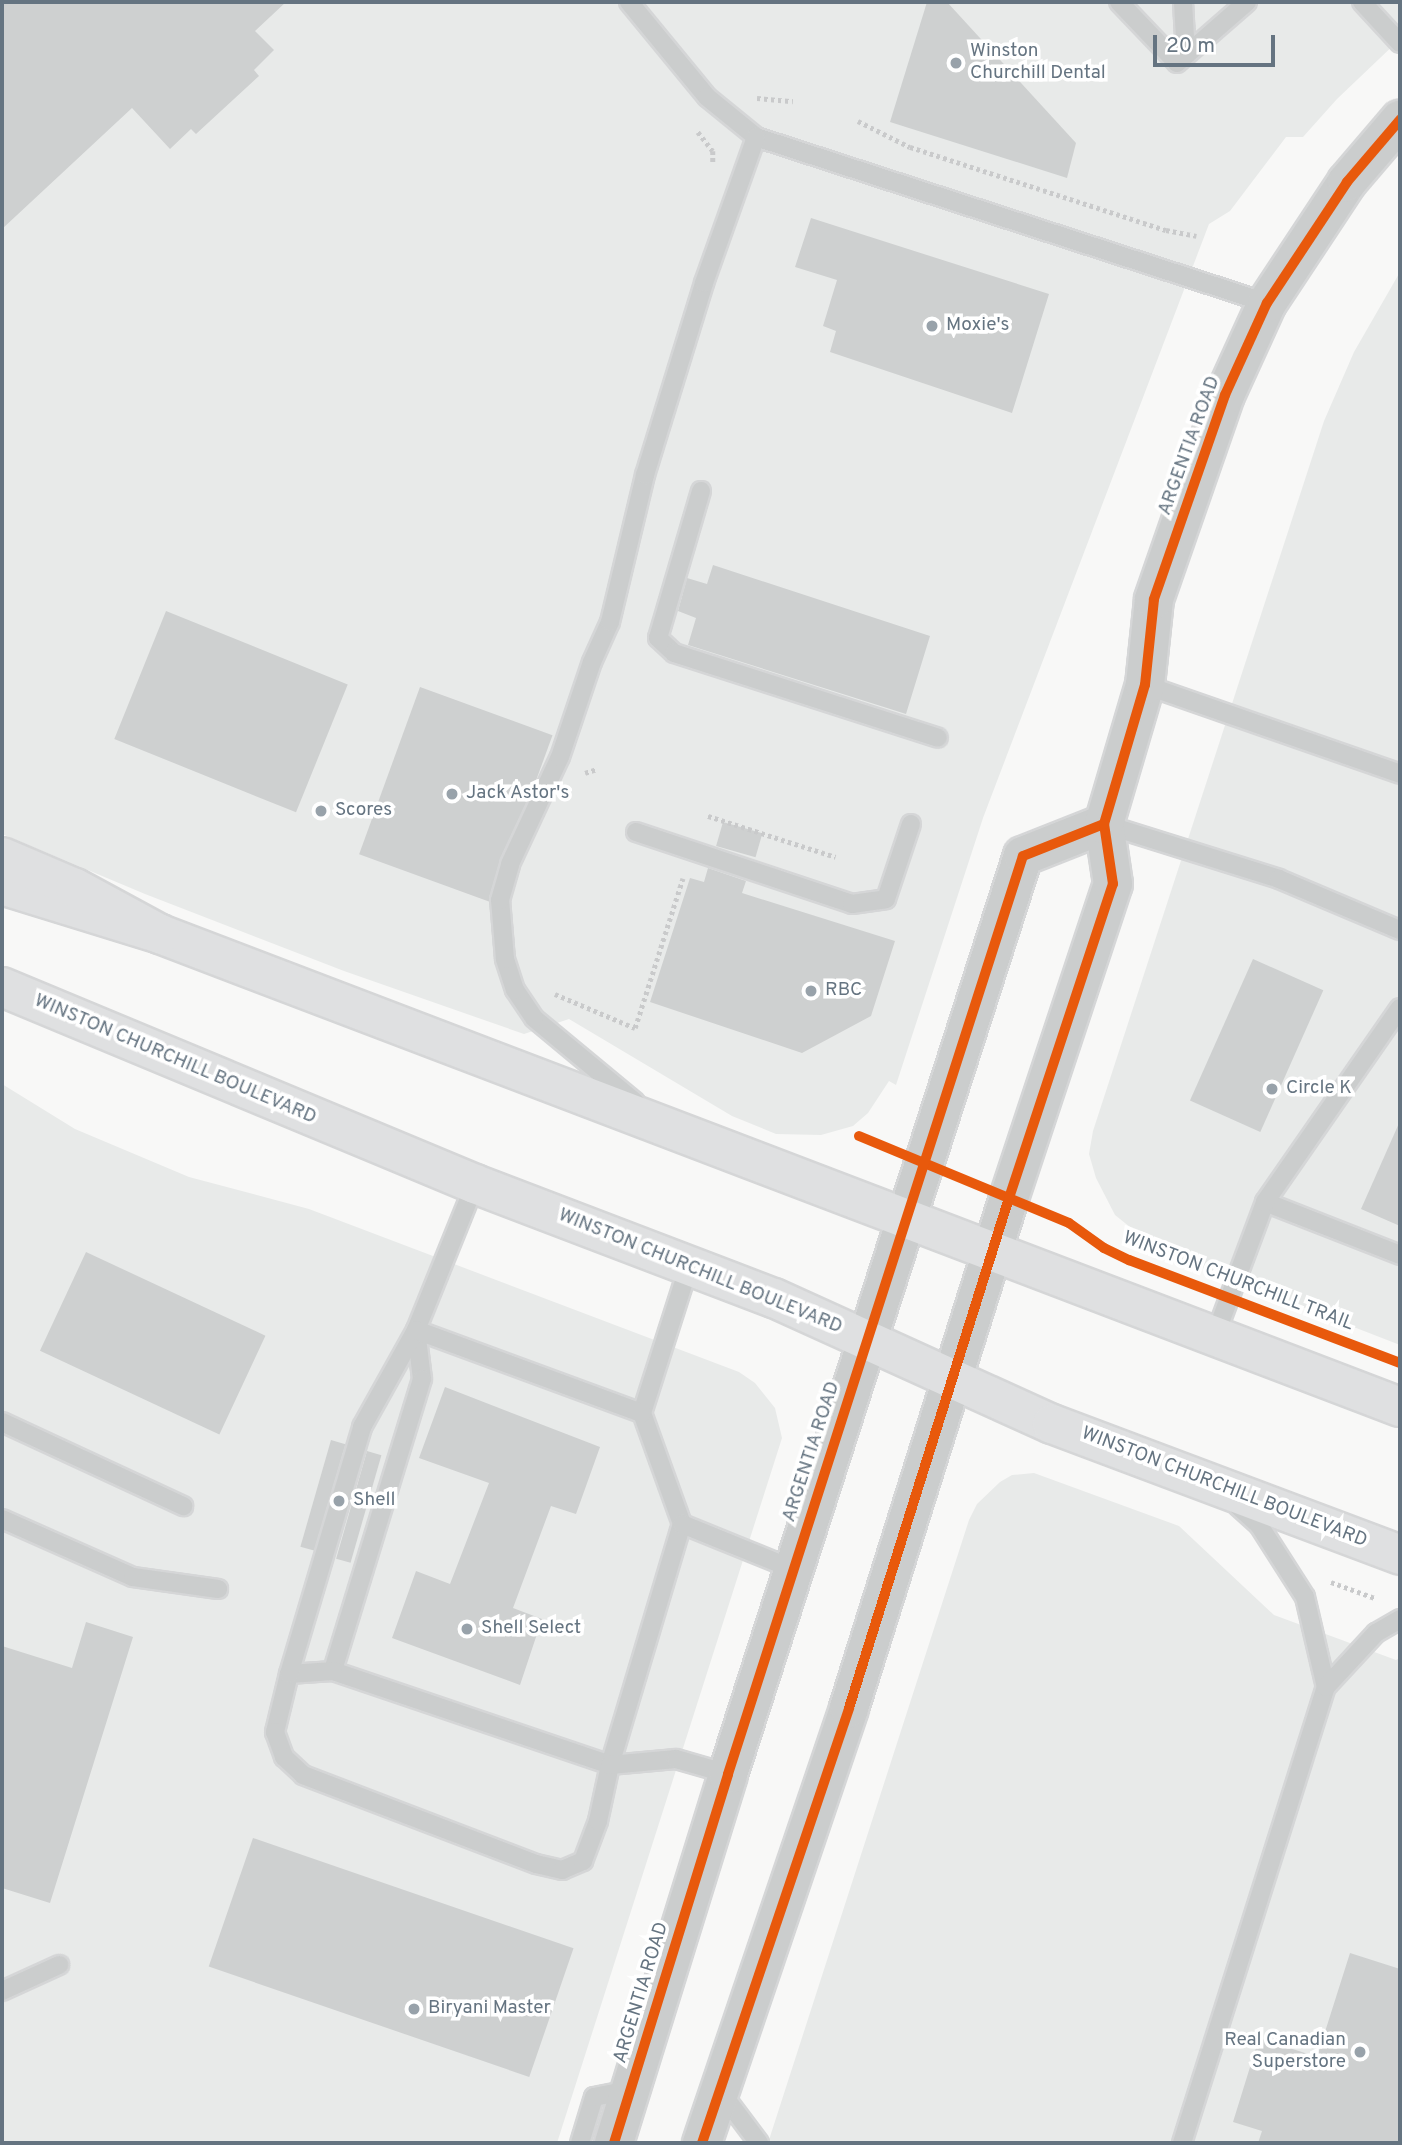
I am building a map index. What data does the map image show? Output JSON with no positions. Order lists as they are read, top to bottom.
{
  "streets": {
    "main road": ["WINSTON CHURCHILL BOULEVARD"],
    "street": ["ARGENTIA ROAD"],
    "cycle path": ["WINSTON CHURCHILL TRAIL"]
  },
  "crossings": [
    ["ARGENTIA ROAD", "WINSTON CHURCHILL BOULEVARD"]
  ],
  "places": [
    "Winston Churchill Dental",
    "Moxie's",
    "Jack Astor's",
    "Scores",
    "RBC",
    "Circle K",
    "Shell",
    "Shell Select",
    "Biryani Master",
    "Real Canadian Superstore"
  ],
  "scale_bar": "20 m"
}
